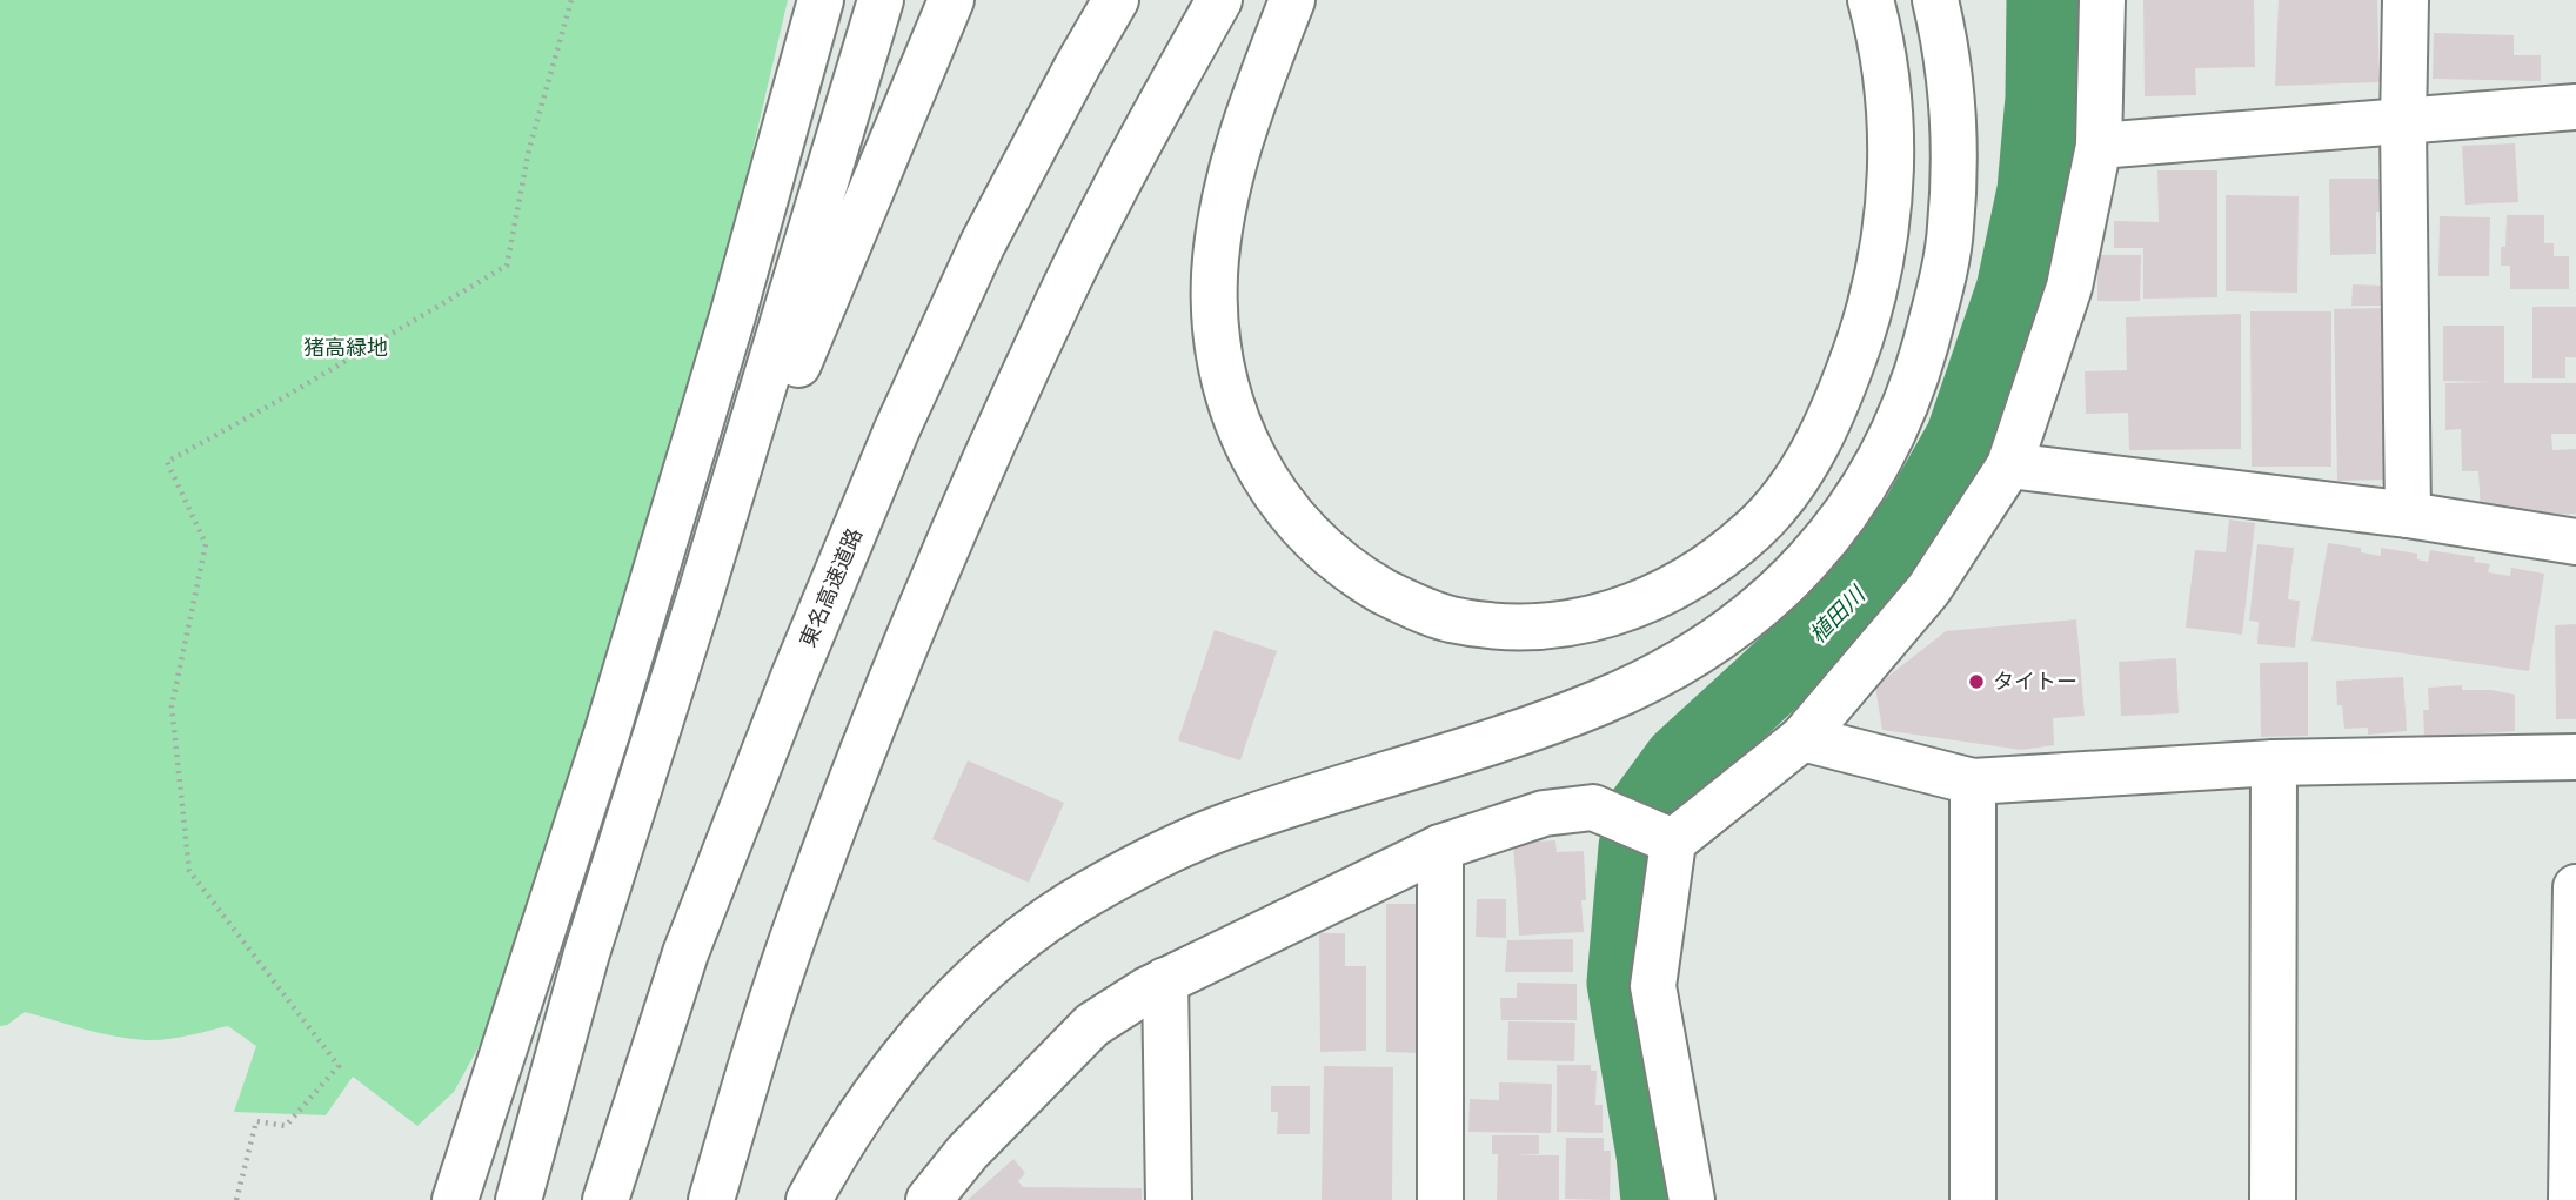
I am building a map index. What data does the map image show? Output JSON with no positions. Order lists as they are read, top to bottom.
{
  "streets": {
    "main road": ["東名高速道路"]
  },
  "water": ["植田川"],
  "parks": ["猪高緑地"],
  "places": ["タイトー"]
}
